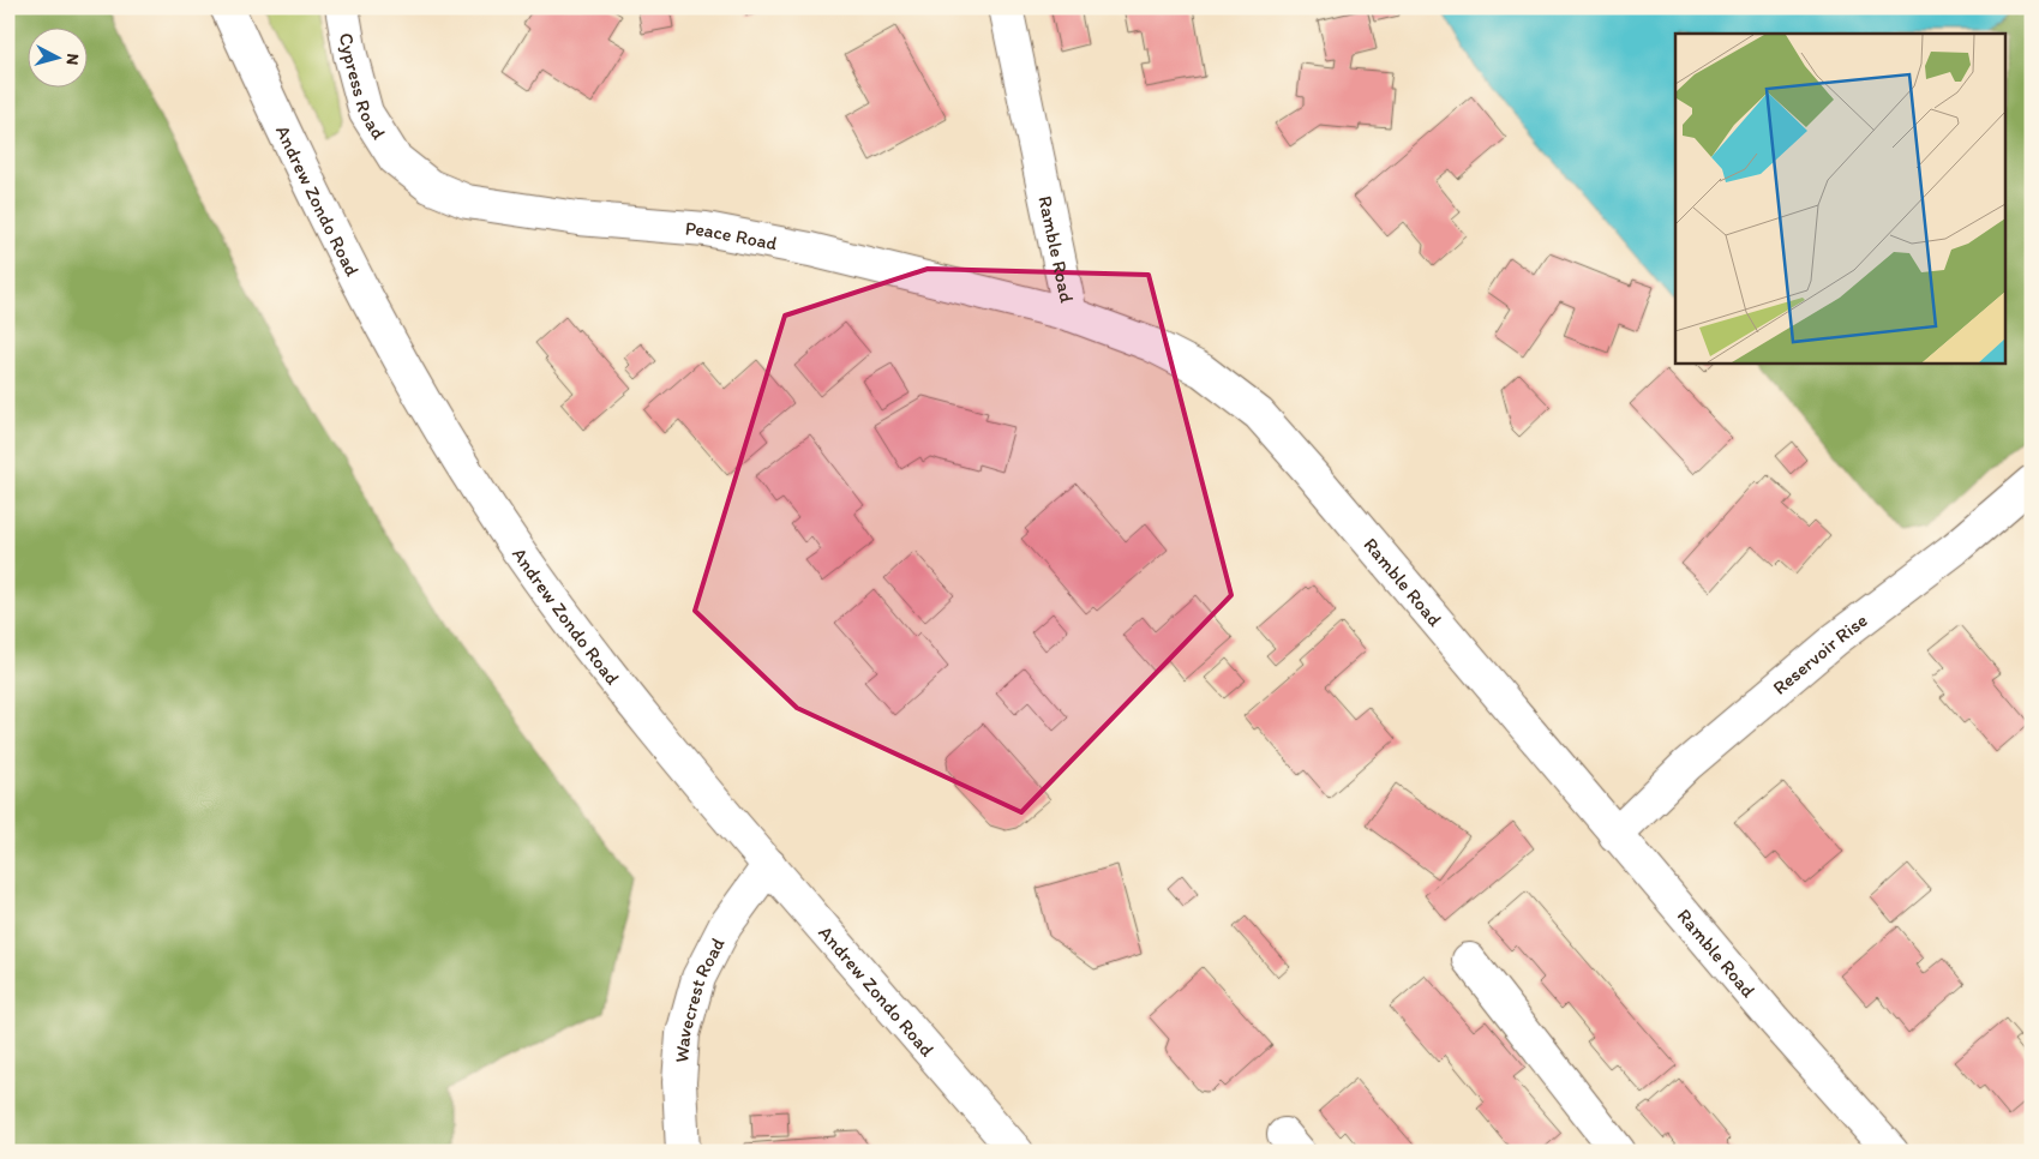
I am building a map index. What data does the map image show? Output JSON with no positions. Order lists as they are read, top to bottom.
{
  "streets": {
    "street": [
      "Cypress Road",
      "Andrew Zondo Road",
      "Peace Road",
      "Ramble Road",
      "Reservoir Rise",
      "Wavecrest Road"
    ]
  },
  "crossings": [
    ["Cypress Road", "Peace Road"],
    ["Andrew Zondo Road", "Wavecrest Road"],
    ["Peace Road", "Ramble Road"],
    ["Ramble Road", "Reservoir Rise"]
  ],
  "north": "right"
}
